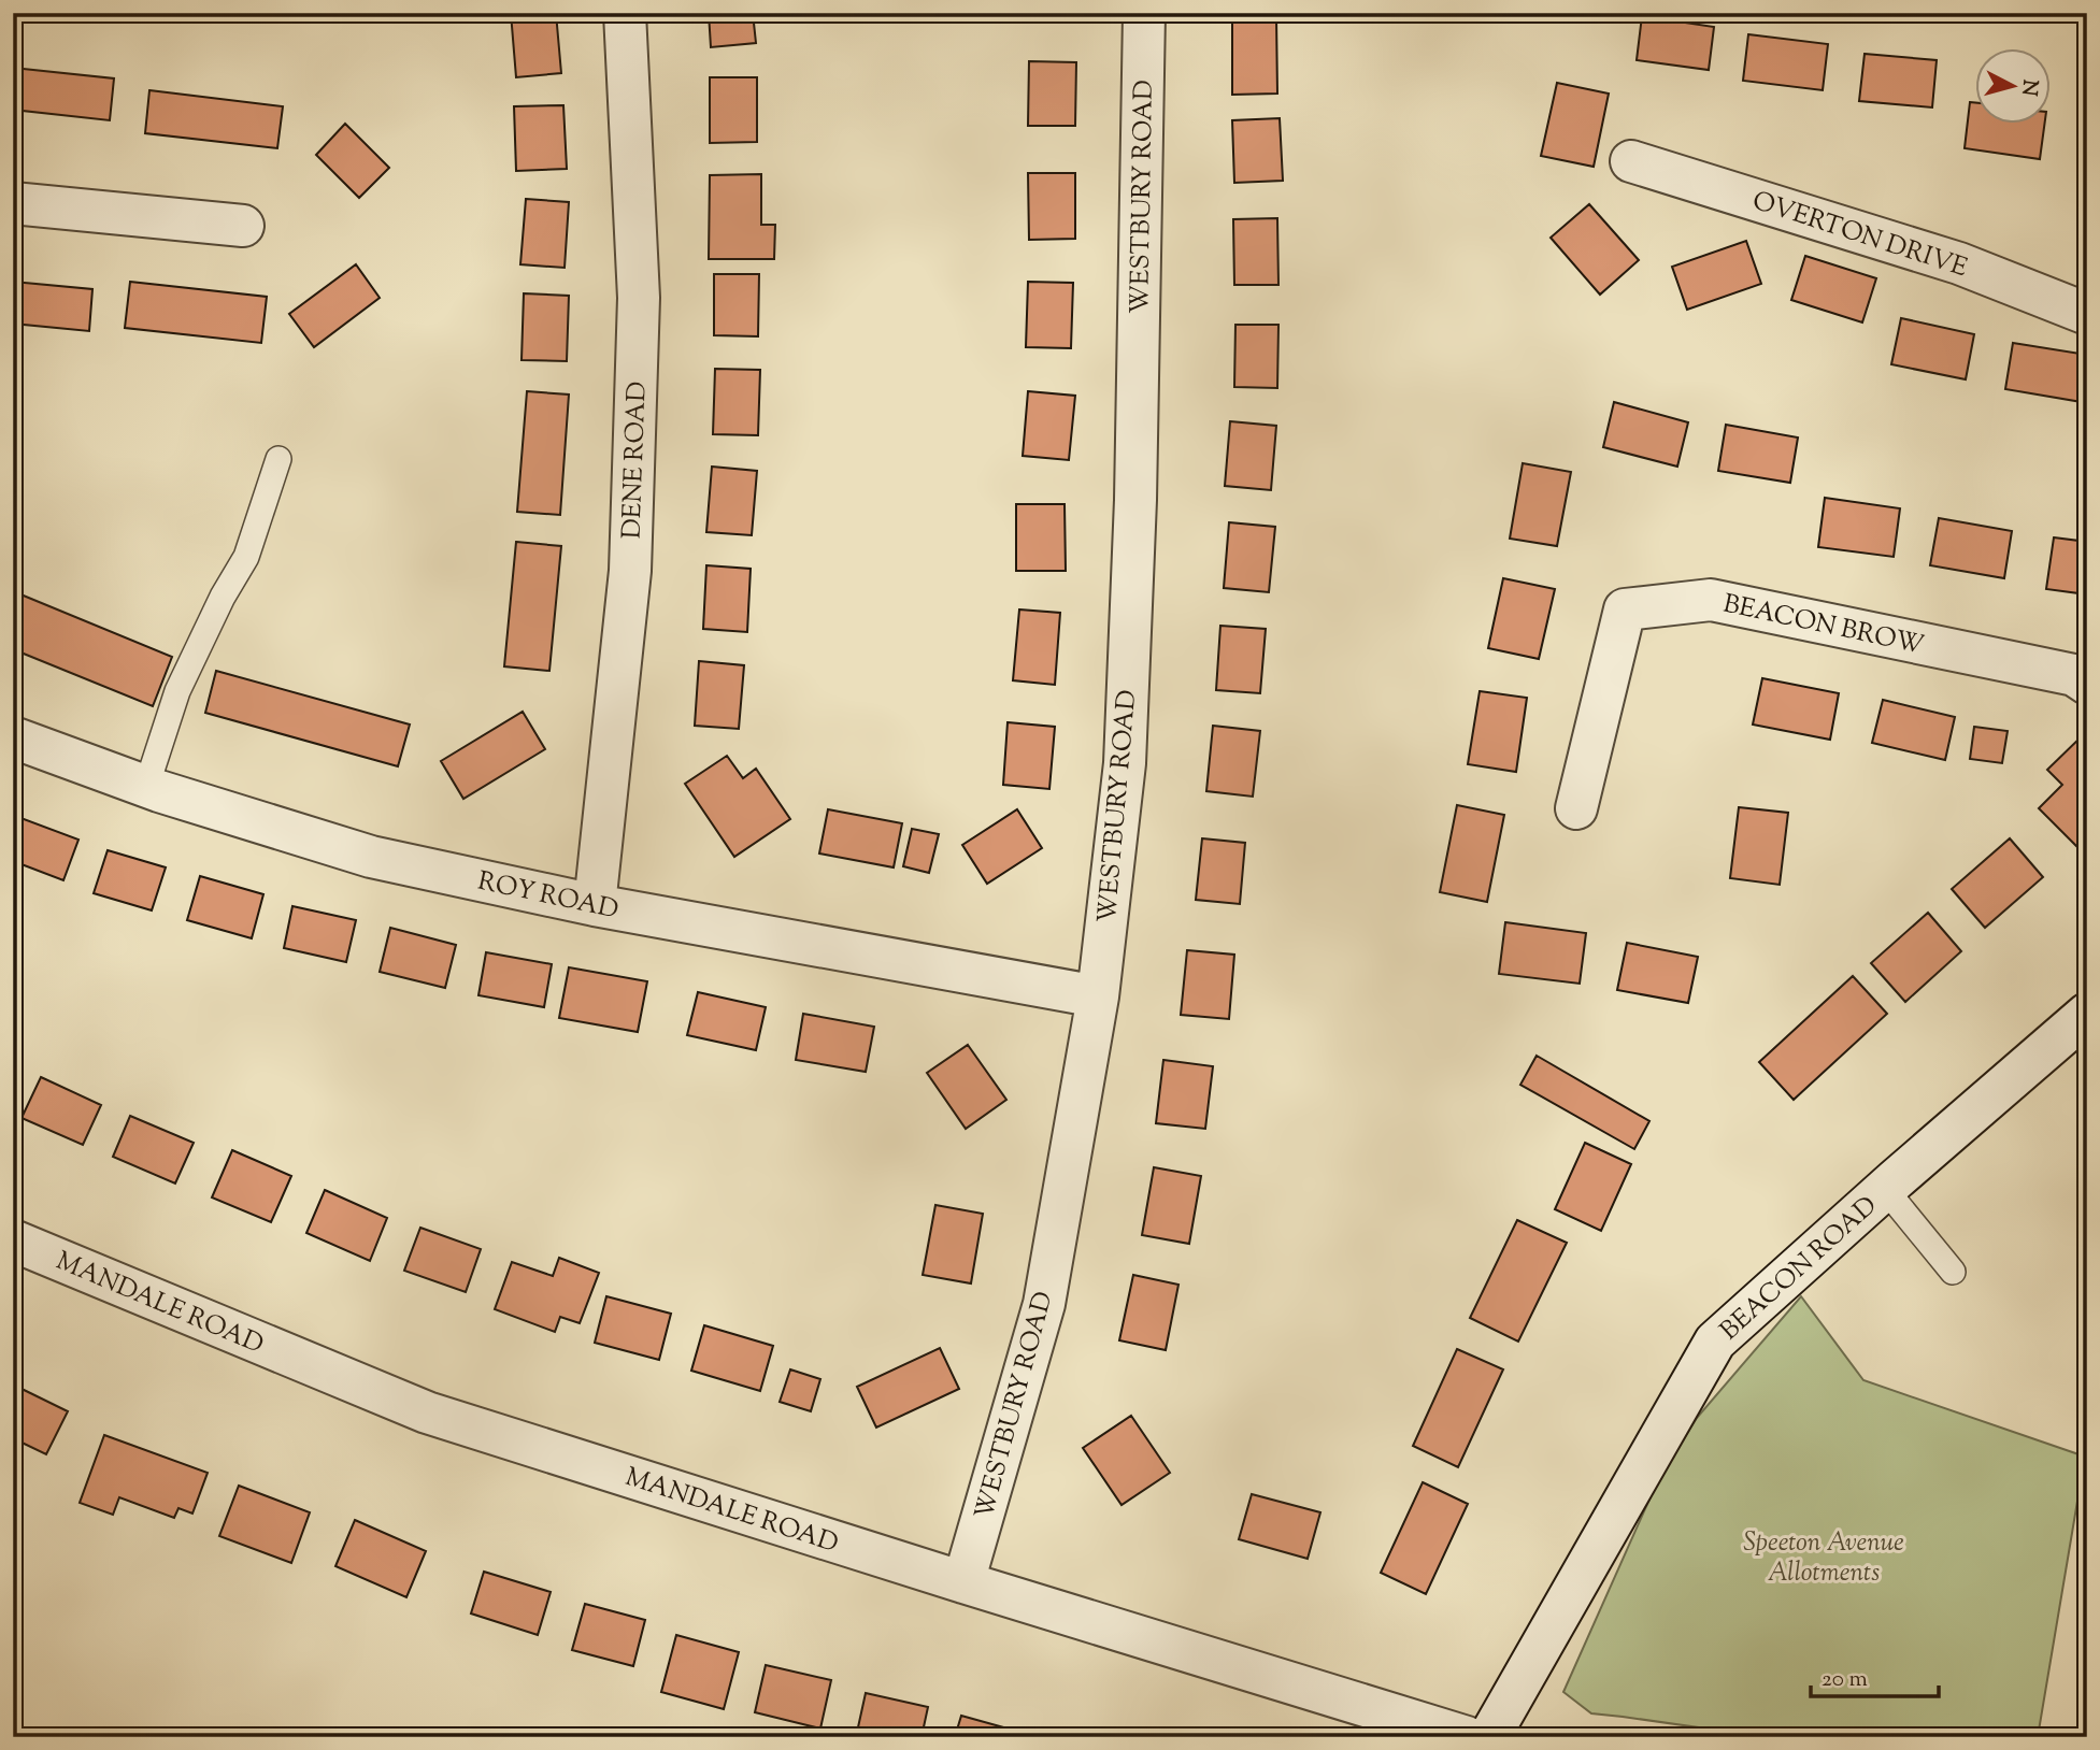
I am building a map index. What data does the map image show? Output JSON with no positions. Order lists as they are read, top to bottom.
{
  "streets": {
    "street": [
      "WESTBURY ROAD",
      "OVERTON DRIVE",
      "DENE ROAD",
      "BEACON BROW",
      "ROY ROAD",
      "BEACON ROAD",
      "MANDALE ROAD"
    ]
  },
  "crossings": [
    ["WESTBURY ROAD", "ROY ROAD"],
    ["WESTBURY ROAD", "MANDALE ROAD"],
    ["DENE ROAD", "ROY ROAD"]
  ],
  "parks": ["Speeton Avenue Allotments"],
  "scale_bar": "20 m",
  "north": "right"
}
